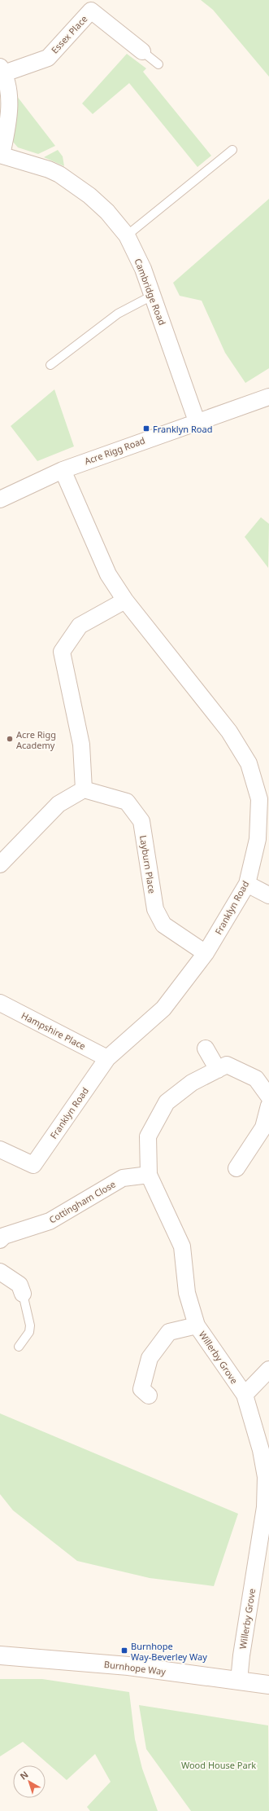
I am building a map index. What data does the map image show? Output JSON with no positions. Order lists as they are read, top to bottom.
{
  "streets": {
    "main road": ["Burnhope Way"],
    "street": [
      "Essex Place",
      "Cambridge Road",
      "Acre Rigg Road",
      "Layburn Place",
      "Franklyn Road",
      "Hampshire Place",
      "Cottingham Close",
      "Willerby Grove"
    ]
  },
  "crossings": [
    ["Cambridge Road", "Acre Rigg Road"],
    ["Acre Rigg Road", "Franklyn Road"],
    ["Layburn Place", "Franklyn Road"],
    ["Franklyn Road", "Hampshire Place"],
    ["Cottingham Close", "Willerby Grove"],
    ["Willerby Grove", "Burnhope Way"]
  ],
  "parks": ["Wood House Park"],
  "places": {
    "transit": ["Franklyn Road", "Burnhope Way-Beverley Way"],
    "other": ["Acre Rigg Academy"]
  },
  "north": "top left"
}
